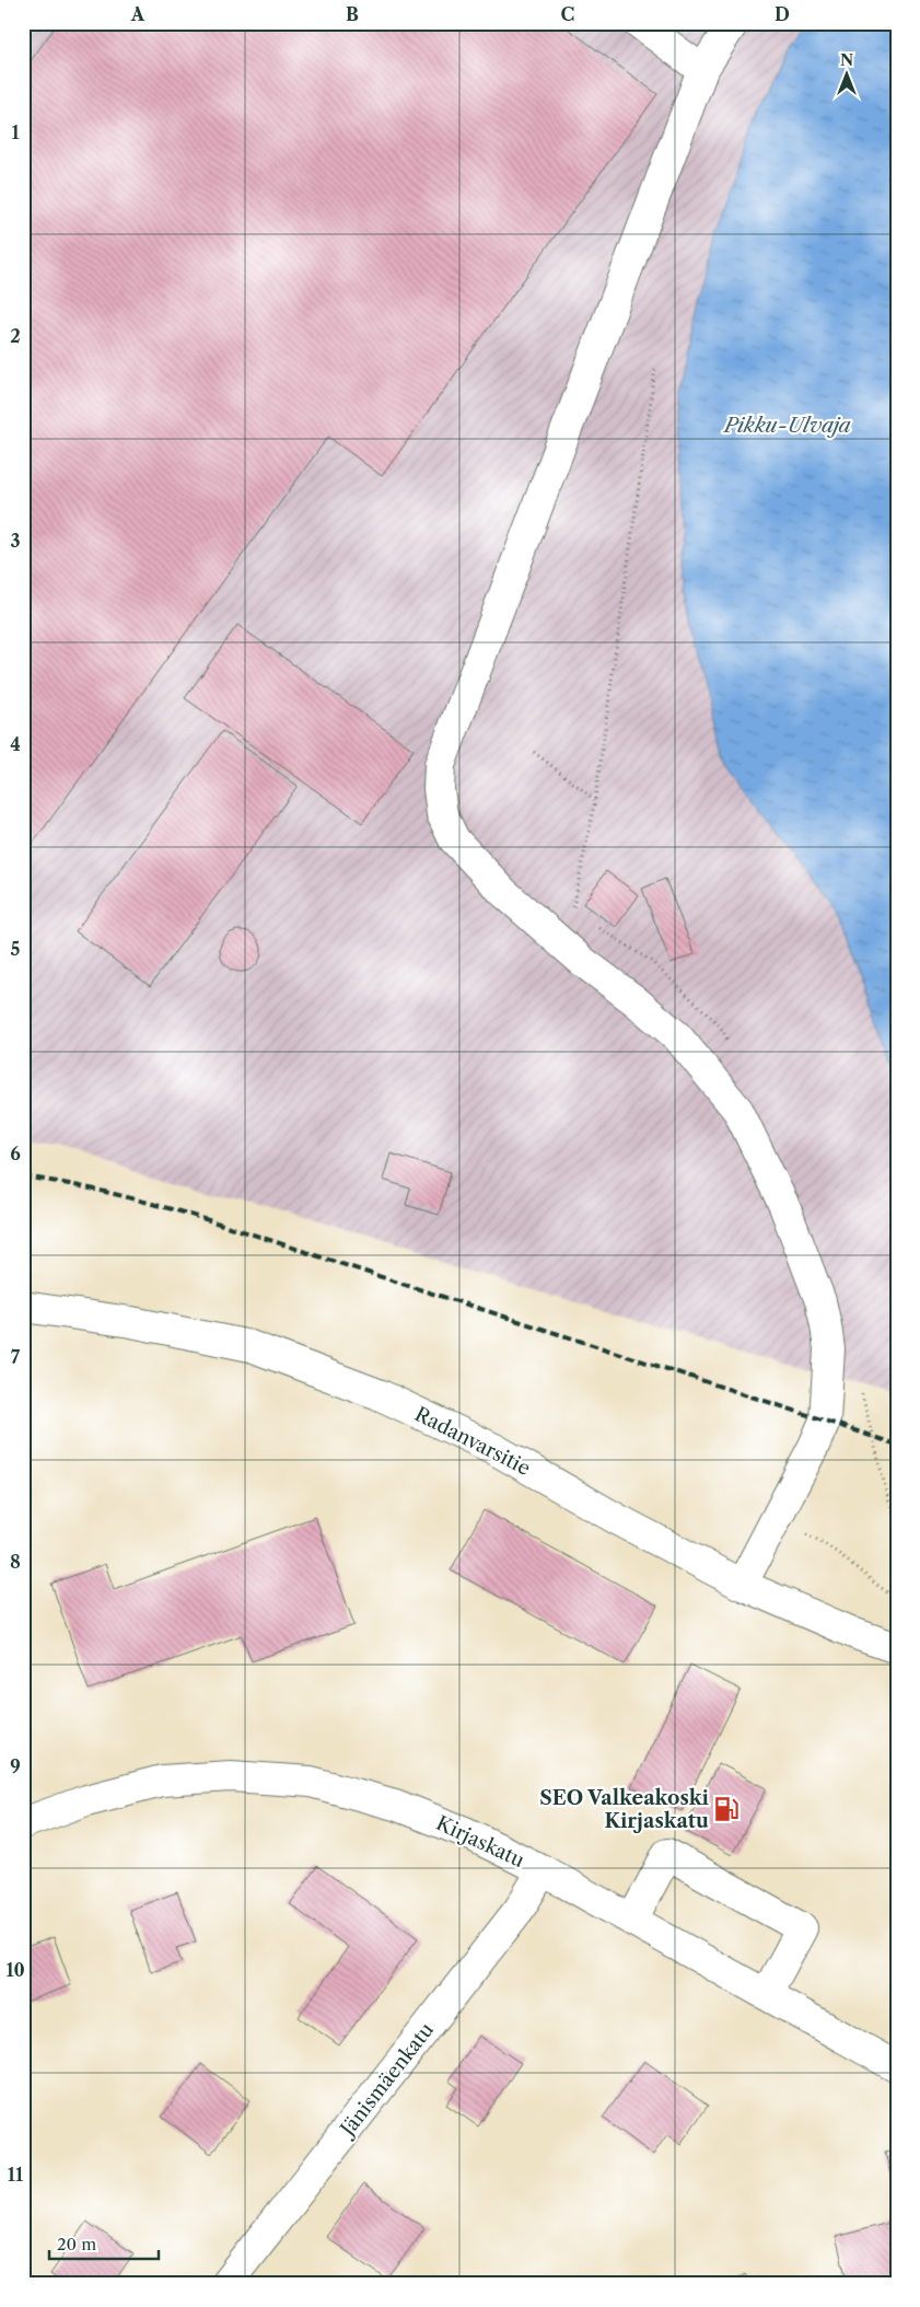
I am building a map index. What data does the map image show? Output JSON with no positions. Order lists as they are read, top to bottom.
{
  "streets": {
    "street": ["Radanvarsitie", "Kirjaskatu", "Jänismäenkatu"]
  },
  "crossings": [
    ["Kirjaskatu", "Jänismäenkatu"]
  ],
  "water": ["Pikku-Ulvaja"],
  "places": {
    "fuel station": ["SEO Valkeakoski Kirjaskatu"]
  },
  "scale_bar": "20 m",
  "north": "top",
  "grid": {
    "columns": [
      "A",
      "B",
      "C",
      "D"
    ],
    "rows": [
      "1",
      "2",
      "3",
      "4",
      "5",
      "6",
      "7",
      "8",
      "9",
      "10",
      "11"
    ]
  }
}
